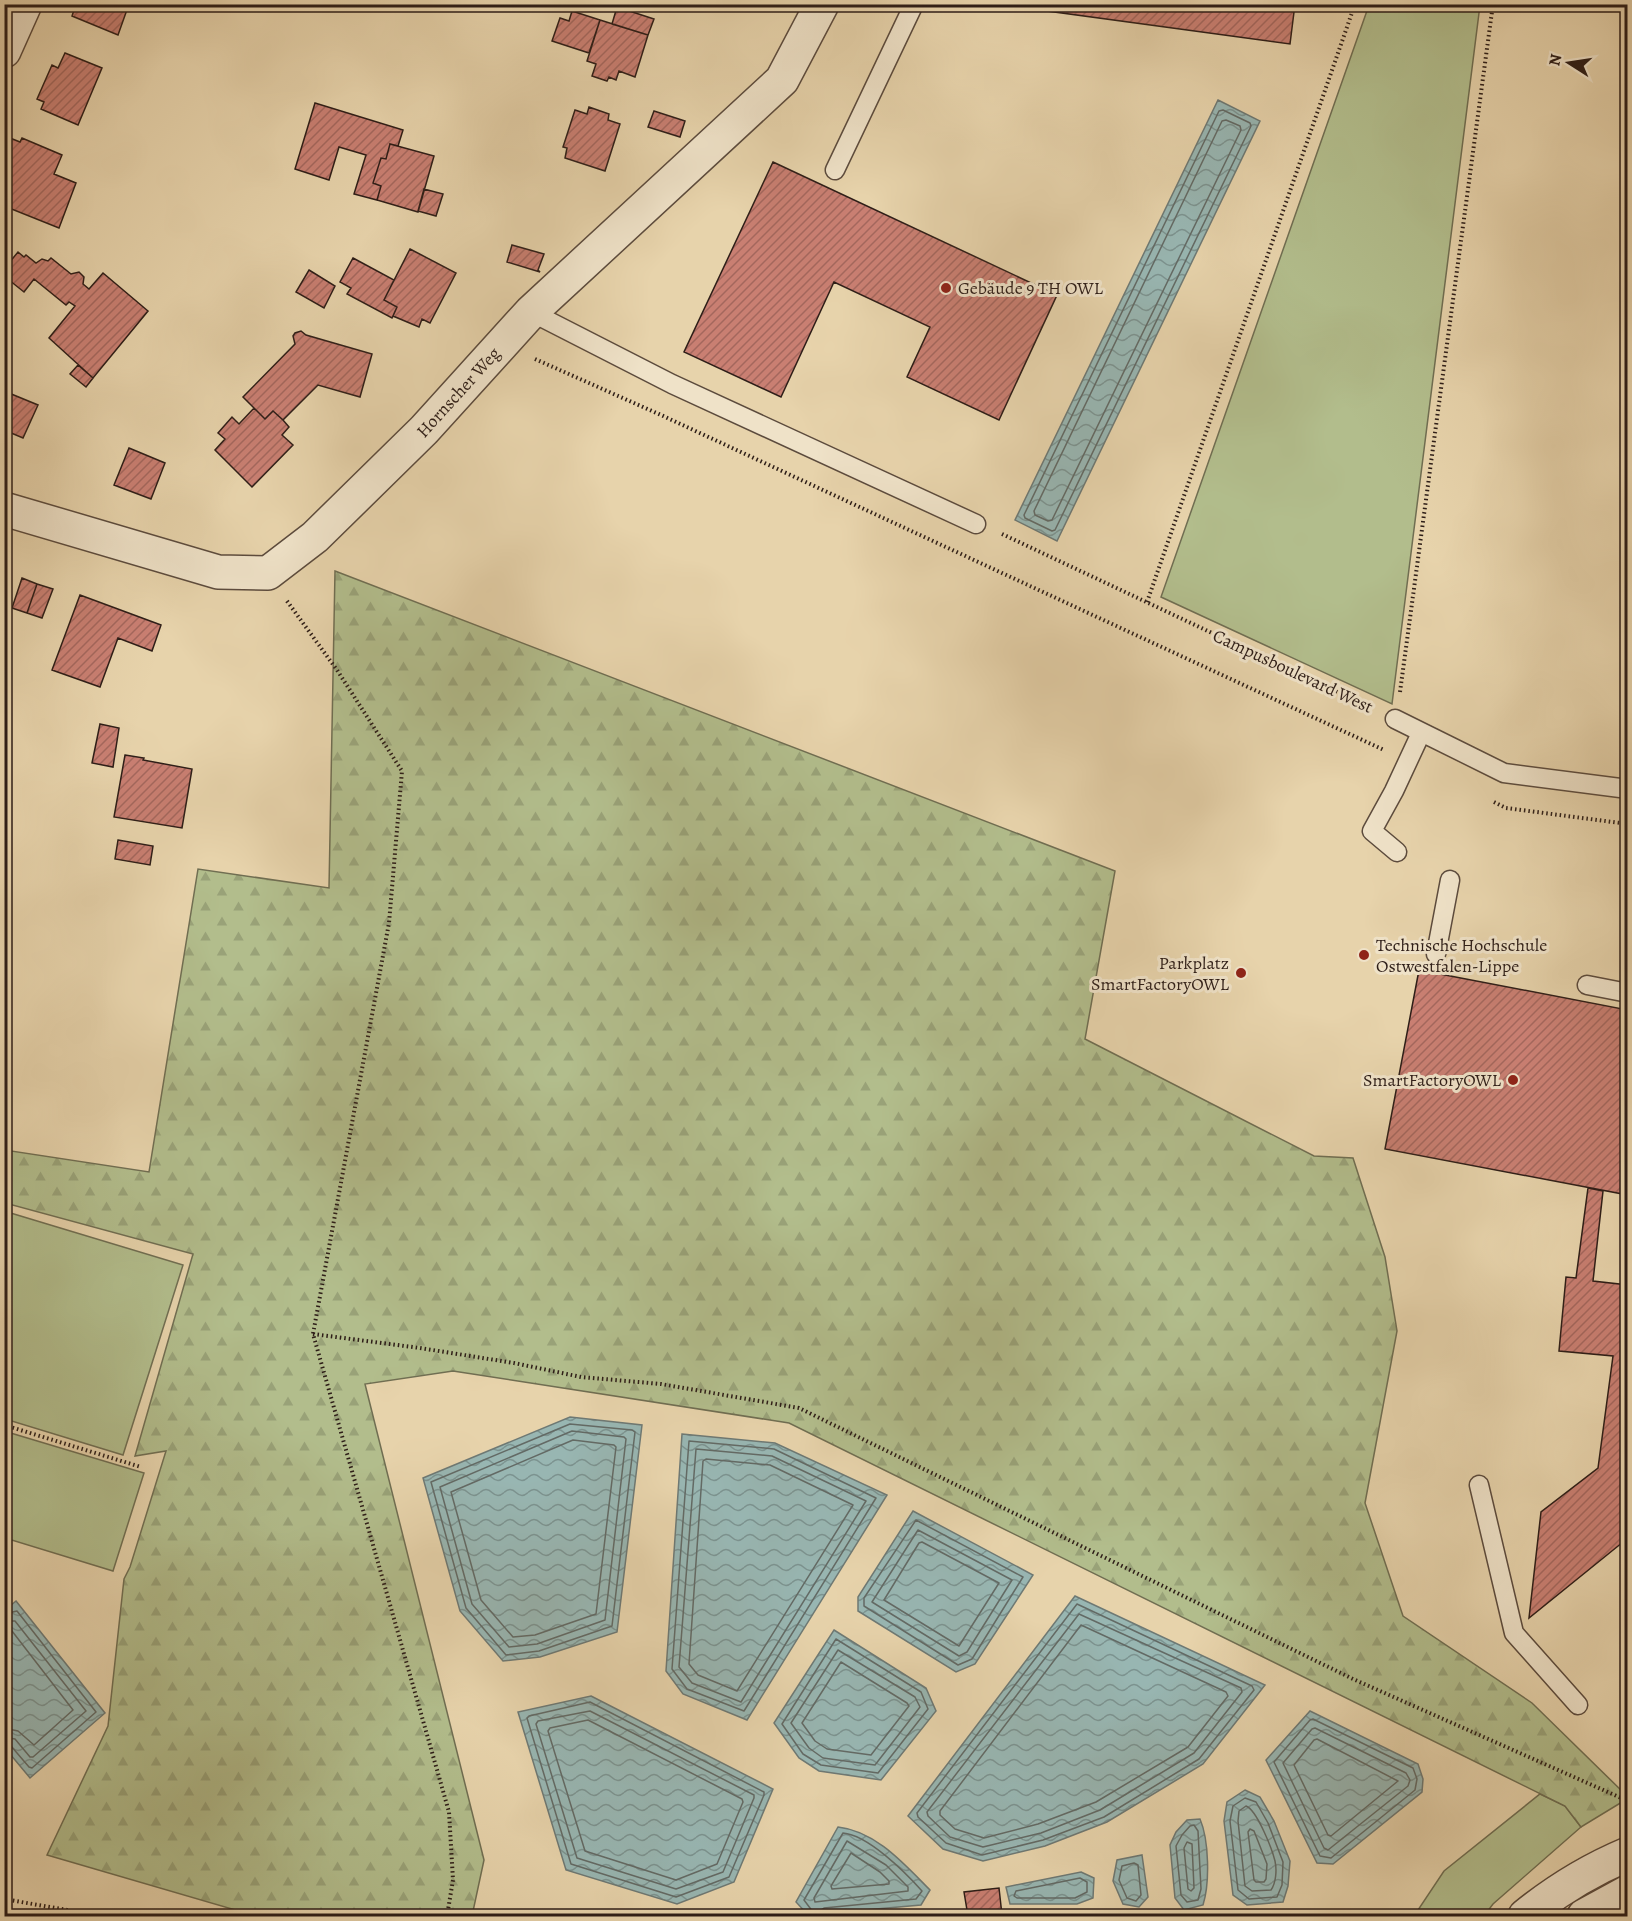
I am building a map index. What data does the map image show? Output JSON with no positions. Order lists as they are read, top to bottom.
{
  "streets": {
    "street": ["Hornscher Weg"],
    "lane": ["Campusboulevard West"]
  },
  "places": [
    "Gebäude 9 TH OWL",
    "Technische Hochschule Ostwestfalen-Lippe",
    "Parkplatz SmartFactoryOWL",
    "SmartFactoryOWL"
  ],
  "north": "left"
}
